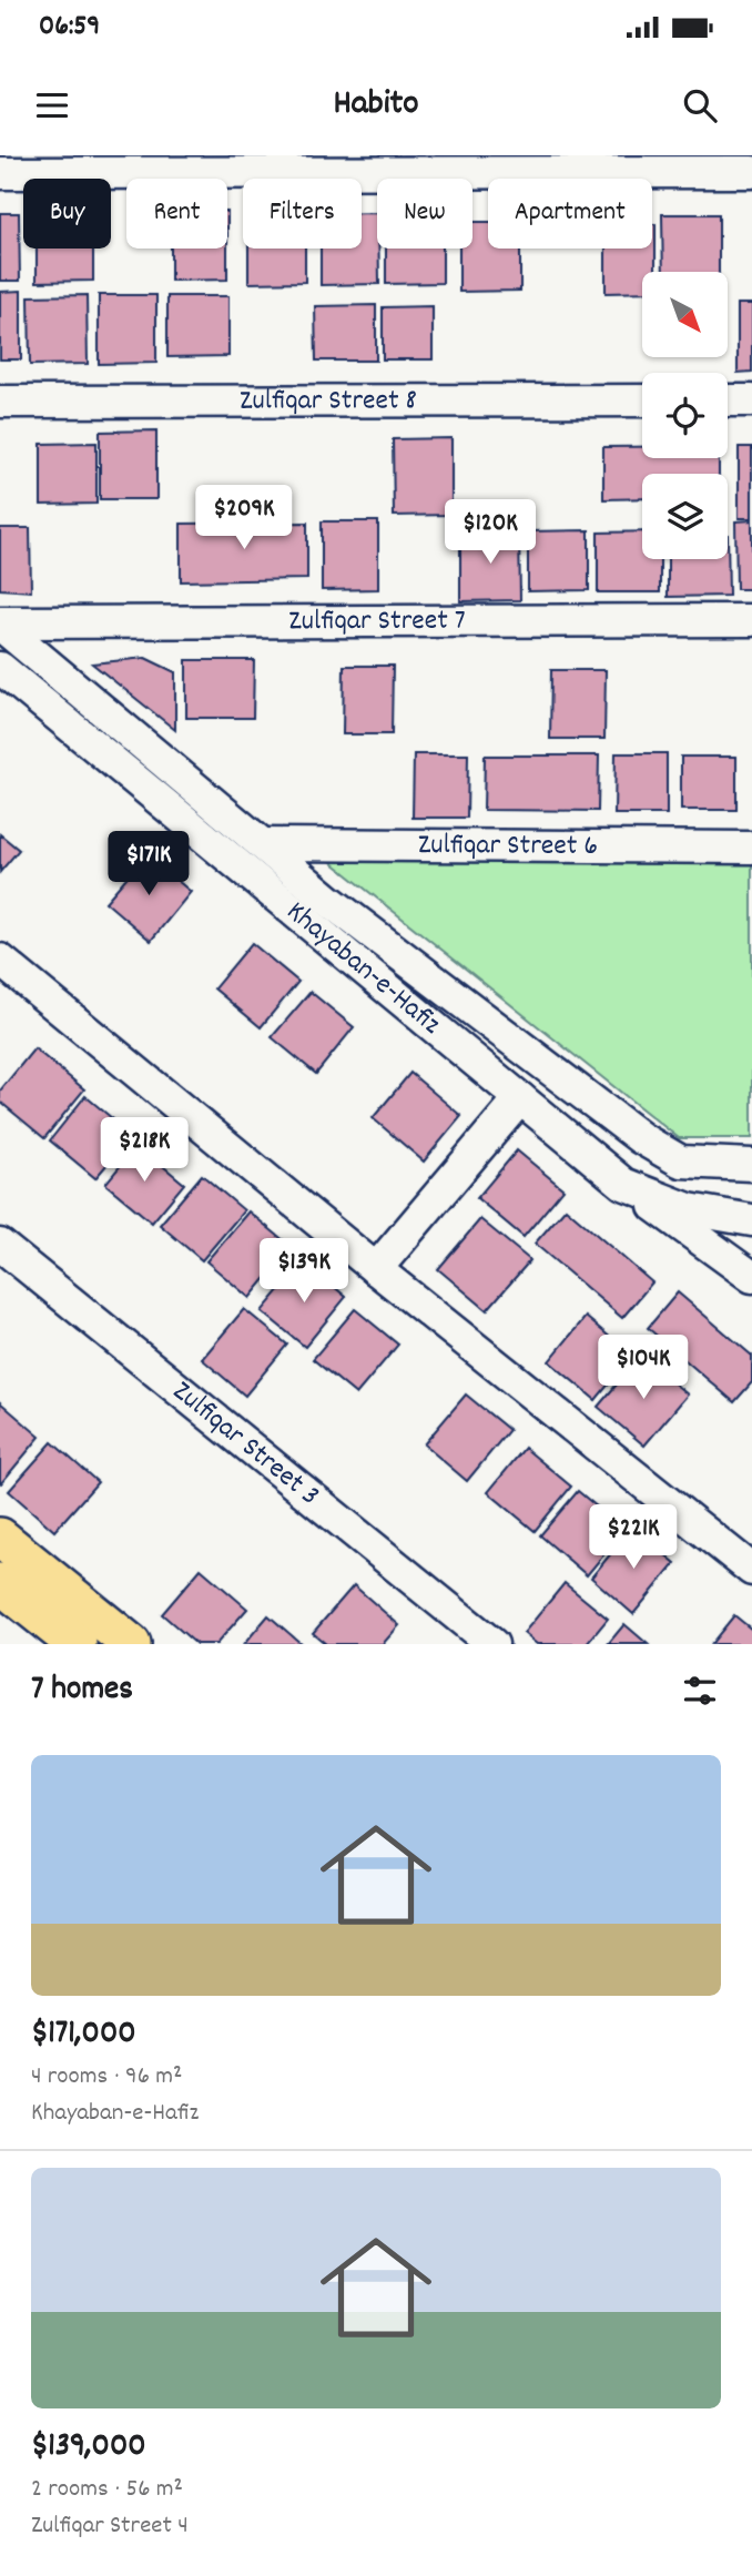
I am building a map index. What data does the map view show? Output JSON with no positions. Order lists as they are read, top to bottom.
{
  "streets": {
    "street": [
      "Zulfiqar Street 8",
      "Zulfiqar Street 7",
      "Zulfiqar Street 6",
      "Khayaban-e-Hafiz",
      "Zulfiqar Street 3"
    ]
  },
  "crossings": [
    ["Zulfiqar Street 7", "Khayaban-e-Hafiz"],
    ["Zulfiqar Street 6", "Khayaban-e-Hafiz"]
  ],
  "north": "bottom right",
  "page": {
    "status": "06:59",
    "header": "Habito",
    "chip": [
      "Buy",
      "Rent",
      "Filters",
      "New",
      "Apartment"
    ],
    "price": [
      "$209K",
      "$120K",
      "$171K",
      "$218K",
      "$139K",
      "$104K",
      "$221K"
    ],
    "heading": "7 homes",
    "list": [
      {
        "name": "$171,000",
        "note": "4 rooms · 96 m² · Khayaban-e-Hafiz"
      },
      {
        "name": "$139,000",
        "note": "2 rooms · 56 m² · Zulfiqar Street 4"
      }
    ]
  }
}
